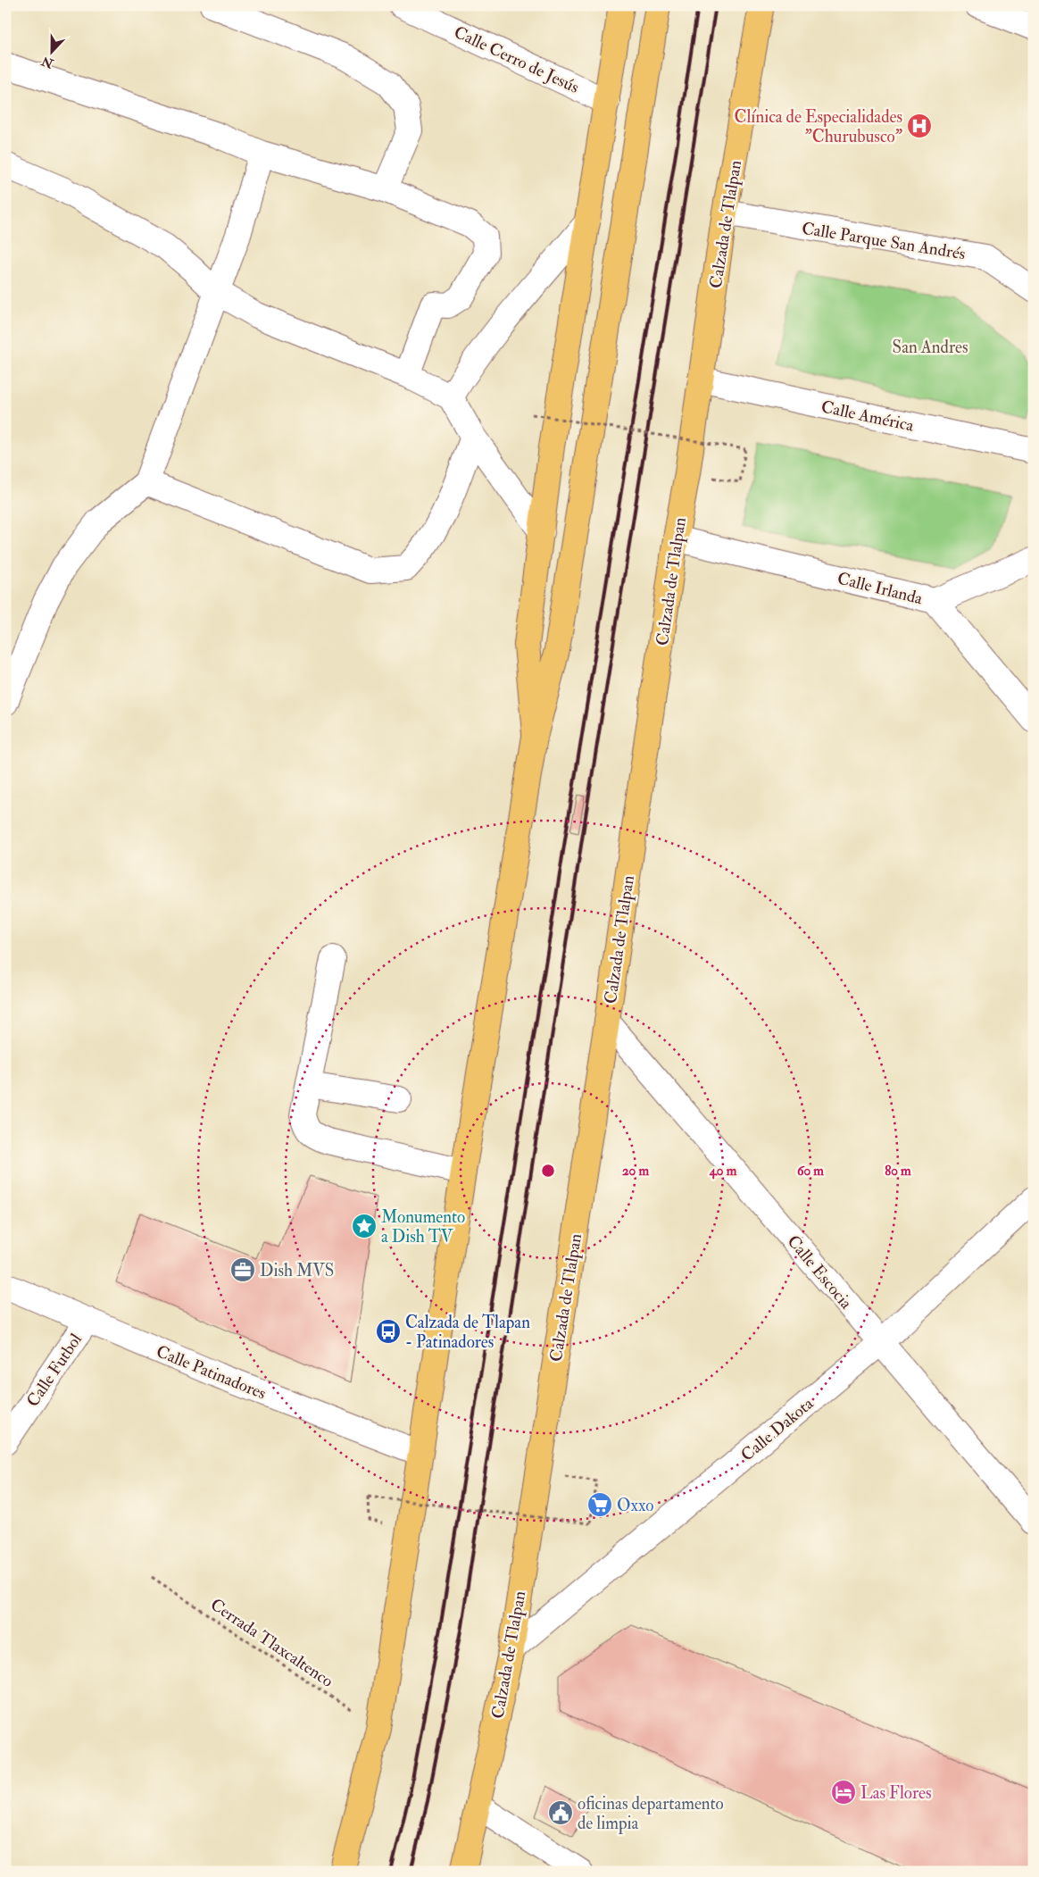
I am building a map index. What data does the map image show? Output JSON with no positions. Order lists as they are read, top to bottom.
{
  "streets": {
    "main road": ["Calzada de Tlalpan"],
    "street": [
      "Calle Cerro de Jesús",
      "Calle Parque San Andrés",
      "Calle América",
      "Calle Irlanda",
      "Calle Escocia",
      "Calle Futbol",
      "Calle Patinadores",
      "Calle Dakota"
    ],
    "path": ["Cerrada Tlaxcaltenco"]
  },
  "crossings": [
    ["Calzada de Tlalpan", "Calle Parque San Andrés"],
    ["Calzada de Tlalpan", "Calle América"],
    ["Calzada de Tlalpan", "Calle Irlanda"],
    ["Calzada de Tlalpan", "Calle Escocia"],
    ["Calzada de Tlalpan", "Calle Dakota"],
    ["Calle Escocia", "Calle Dakota"],
    ["Calle Futbol", "Calle Patinadores"]
  ],
  "parks": ["San Andres"],
  "places": {
    "hospital": ["Clínica de Especialidades \"Churubusco\""],
    "place": ["Monumento a Dish TV"],
    "office": ["Dish MVS"],
    "bus stop": ["Calzada de Tlapan - Patinadores"],
    "supermarket": ["Oxxo"],
    "hotel": ["Las Flores"],
    "public building": ["oficinas departamento de limpia"]
  },
  "north": "bottom",
  "rings": [
    "20 m",
    "40 m",
    "60 m",
    "80 m"
  ]
}
